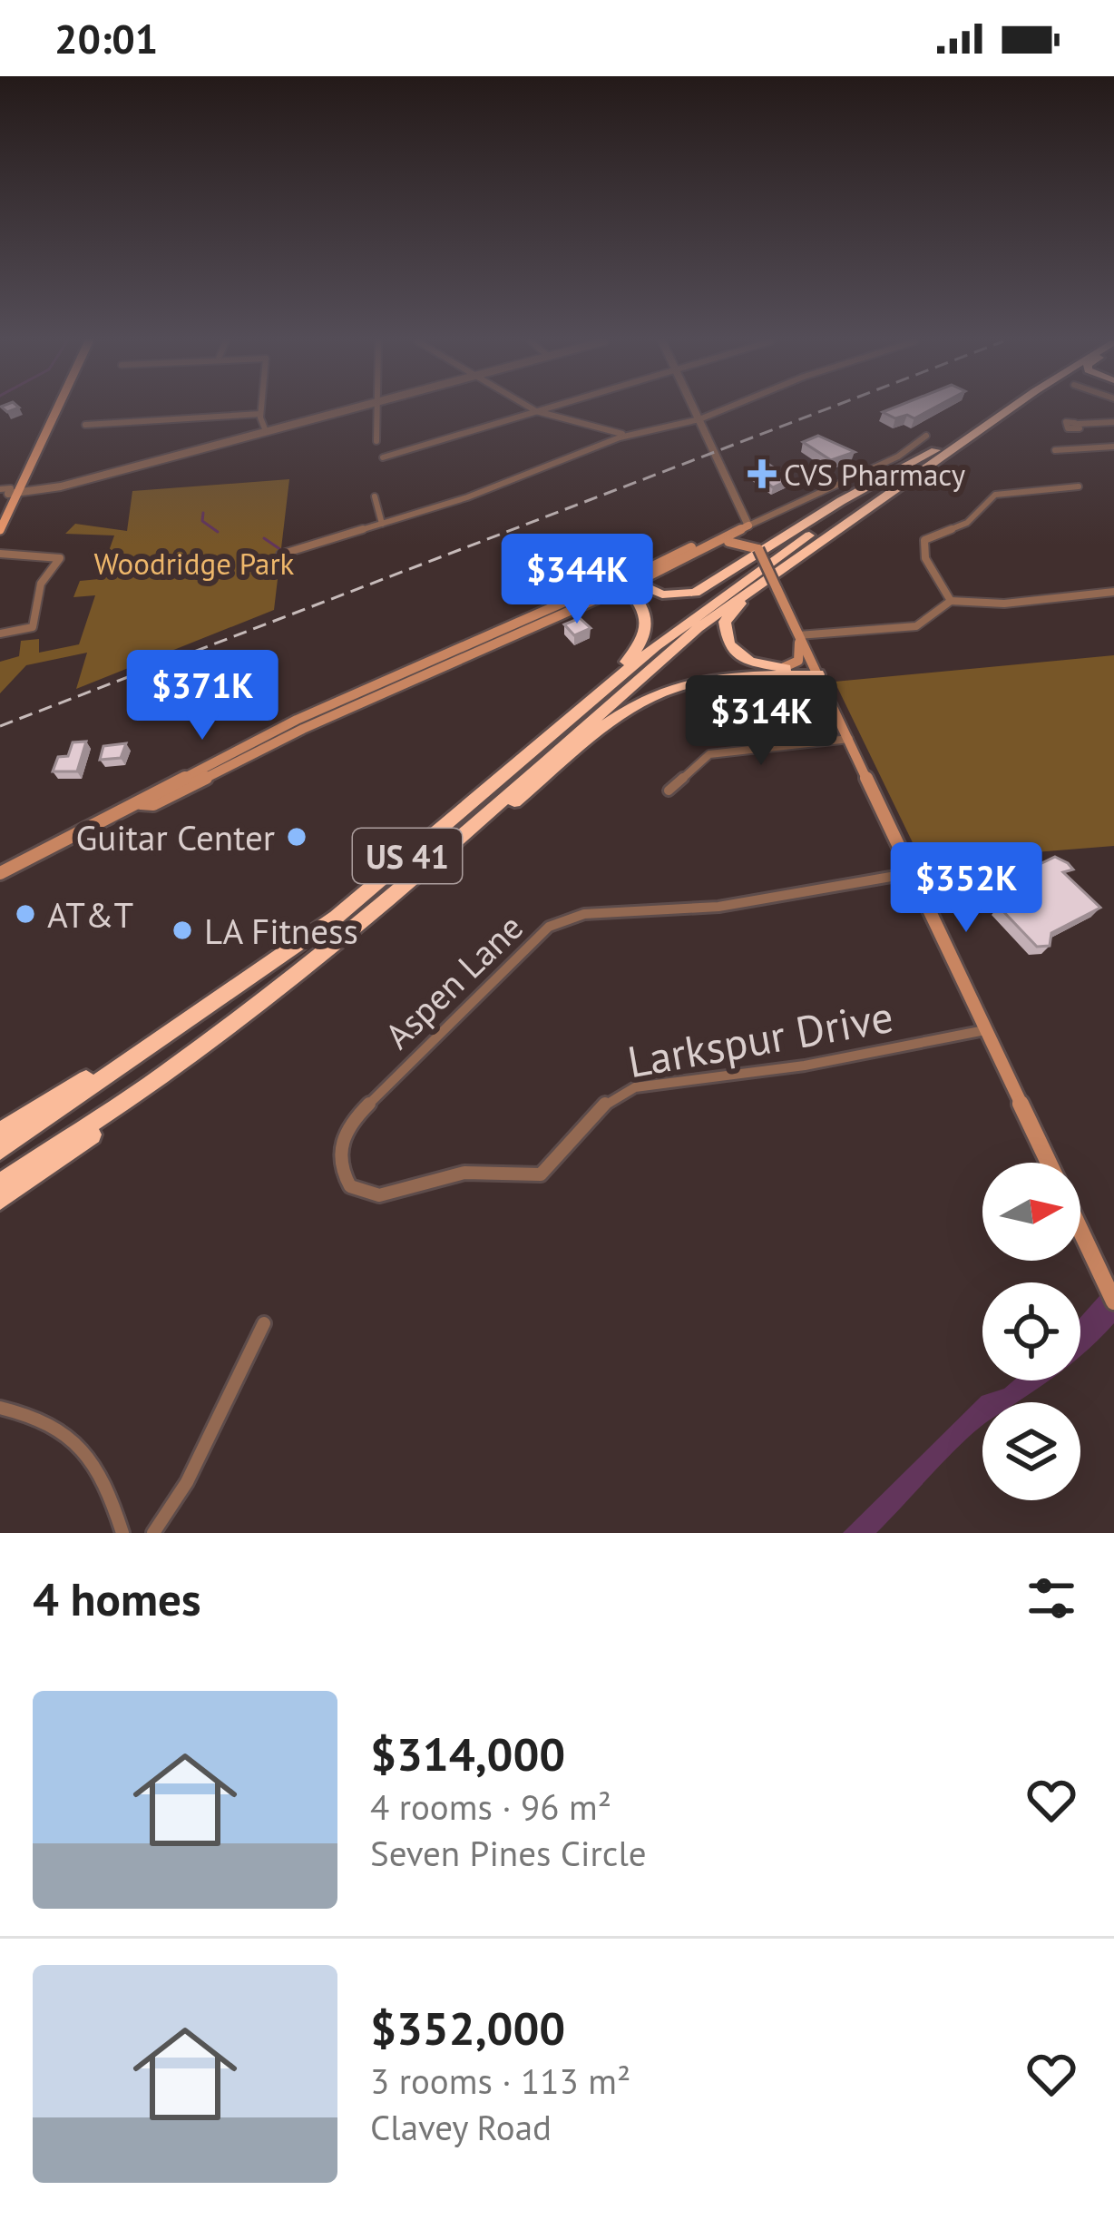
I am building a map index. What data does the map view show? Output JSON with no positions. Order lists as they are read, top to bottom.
{
  "streets": {
    "highway": ["US 41"],
    "street": ["Aspen Lane", "Larkspur Drive"]
  },
  "crossings": [
    ["Aspen Lane", "Larkspur Drive"]
  ],
  "parks": ["Woodridge Park"],
  "places": {
    "health": ["CVS Pharmacy"],
    "other": ["Guitar Center", "AT&T", "LA Fitness"]
  },
  "north": "right",
  "page": {
    "status": "20:01",
    "price": [
      "$344K",
      "$371K",
      "$314K",
      "$352K"
    ],
    "heading": "4 homes",
    "list": [
      {
        "name": "$314,000",
        "note": "4 rooms · 96 m² · Seven Pines Circle"
      },
      {
        "name": "$352,000",
        "note": "3 rooms · 113 m² · Clavey Road"
      }
    ]
  }
}
